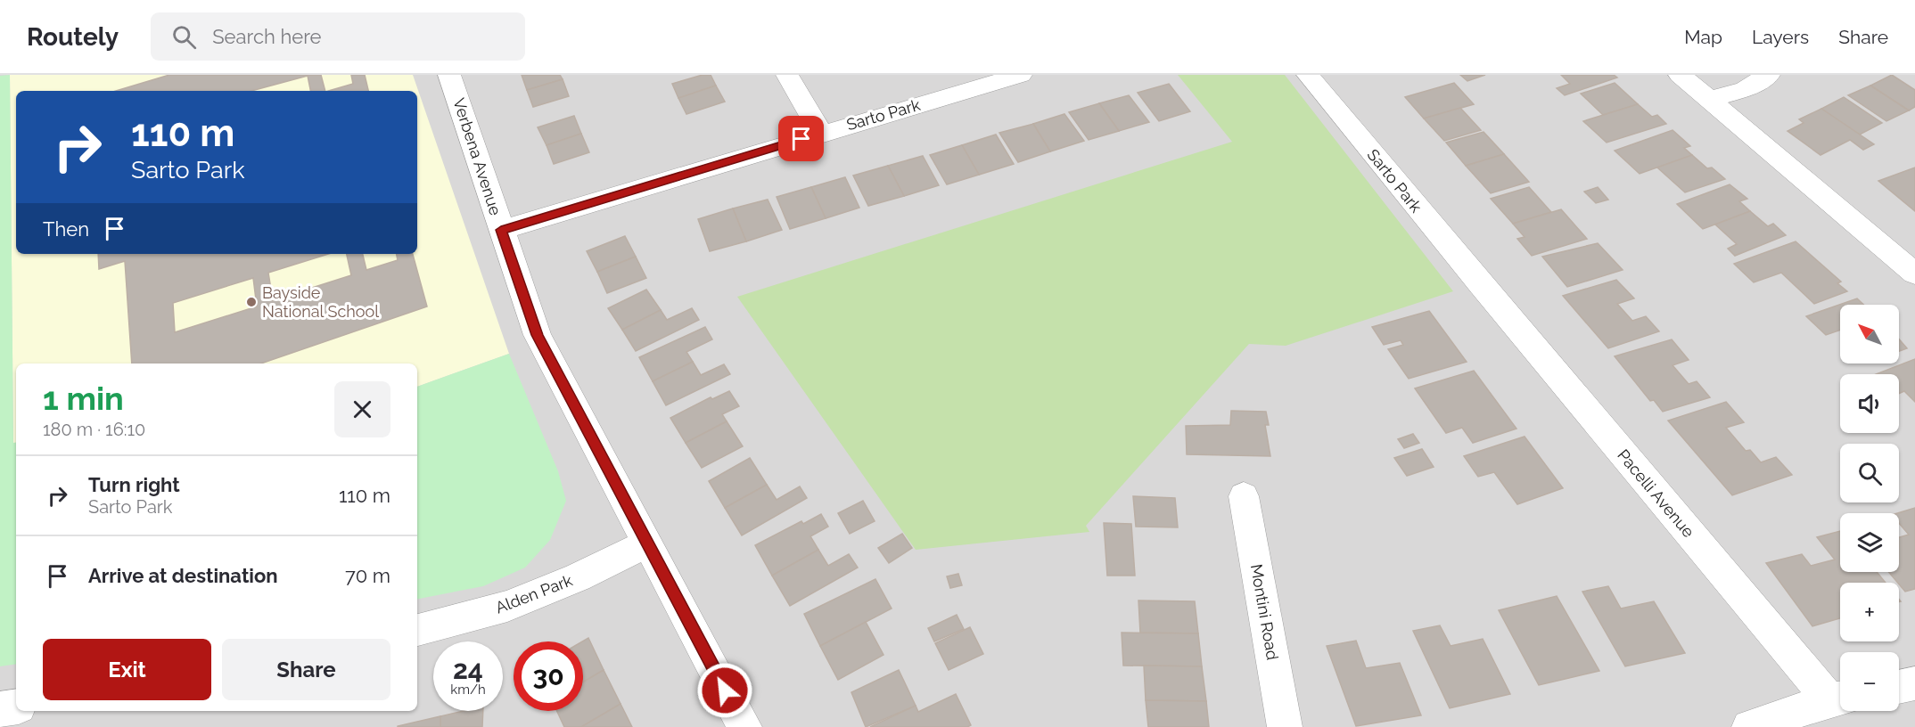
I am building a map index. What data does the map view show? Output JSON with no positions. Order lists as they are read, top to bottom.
{
  "streets": {
    "street": [
      "Sarto Park",
      "Verbena Avenue",
      "Pacelli Avenue",
      "Alden Park",
      "Montini Road"
    ]
  },
  "crossings": [
    ["Sarto Park", "Verbena Avenue"],
    ["Sarto Park", "Pacelli Avenue"],
    ["Verbena Avenue", "Alden Park"]
  ],
  "places": ["Bayside National School"],
  "north": "top left",
  "page": {
    "header": "Routely",
    "search": "Search here",
    "nav": ["Map", "Layers", "Share"],
    "turn": ["110 m", "Sarto Park"],
    "then": "Then",
    "map_buttons": ["+", "−"],
    "heading": ["1 min", "180 m · 16:10"],
    "list": [
      {
        "name": "Turn right",
        "note": "Sarto Park",
        "value": "110 m"
      },
      {
        "name": "Arrive at destination",
        "value": "70 m"
      }
    ],
    "buttons": ["Exit", "Share"],
    "speed": "24 km/h",
    "limit": "30"
  }
}
